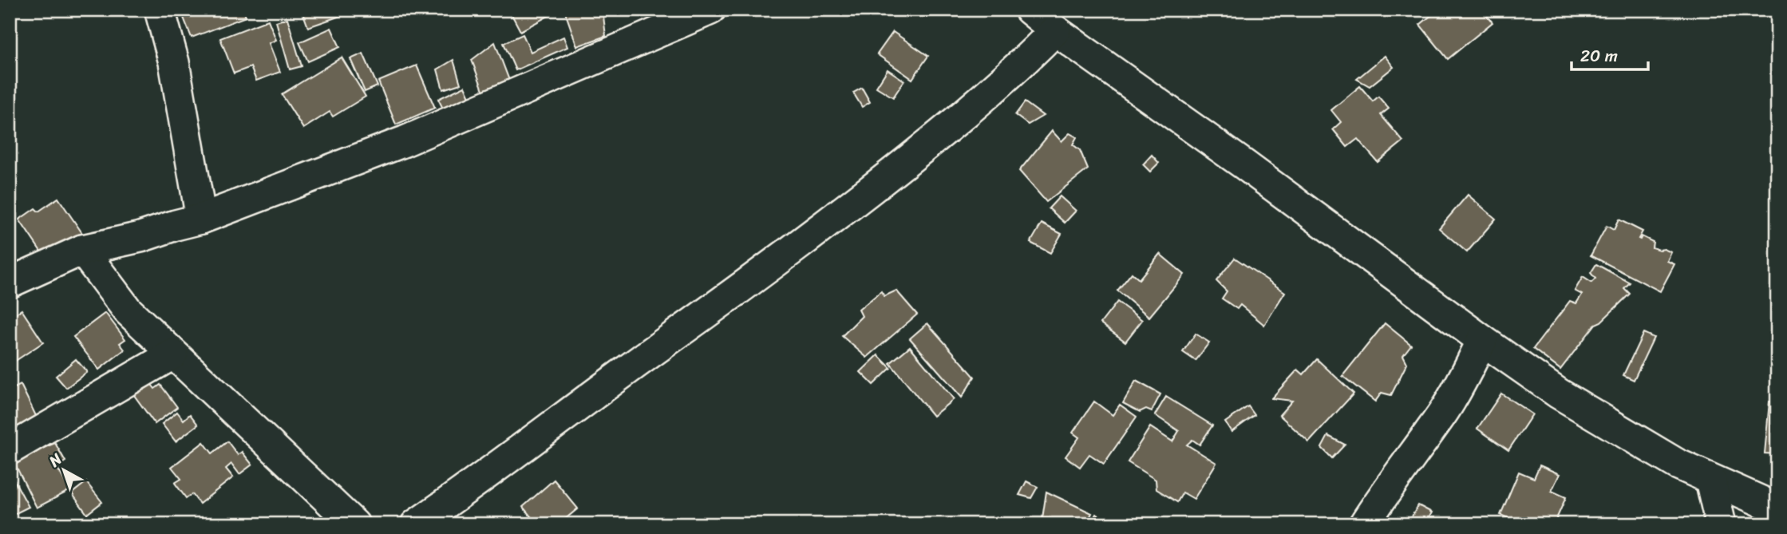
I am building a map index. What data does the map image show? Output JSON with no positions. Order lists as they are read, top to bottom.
{
  "scale_bar": "20 m",
  "north": "top left"
}
